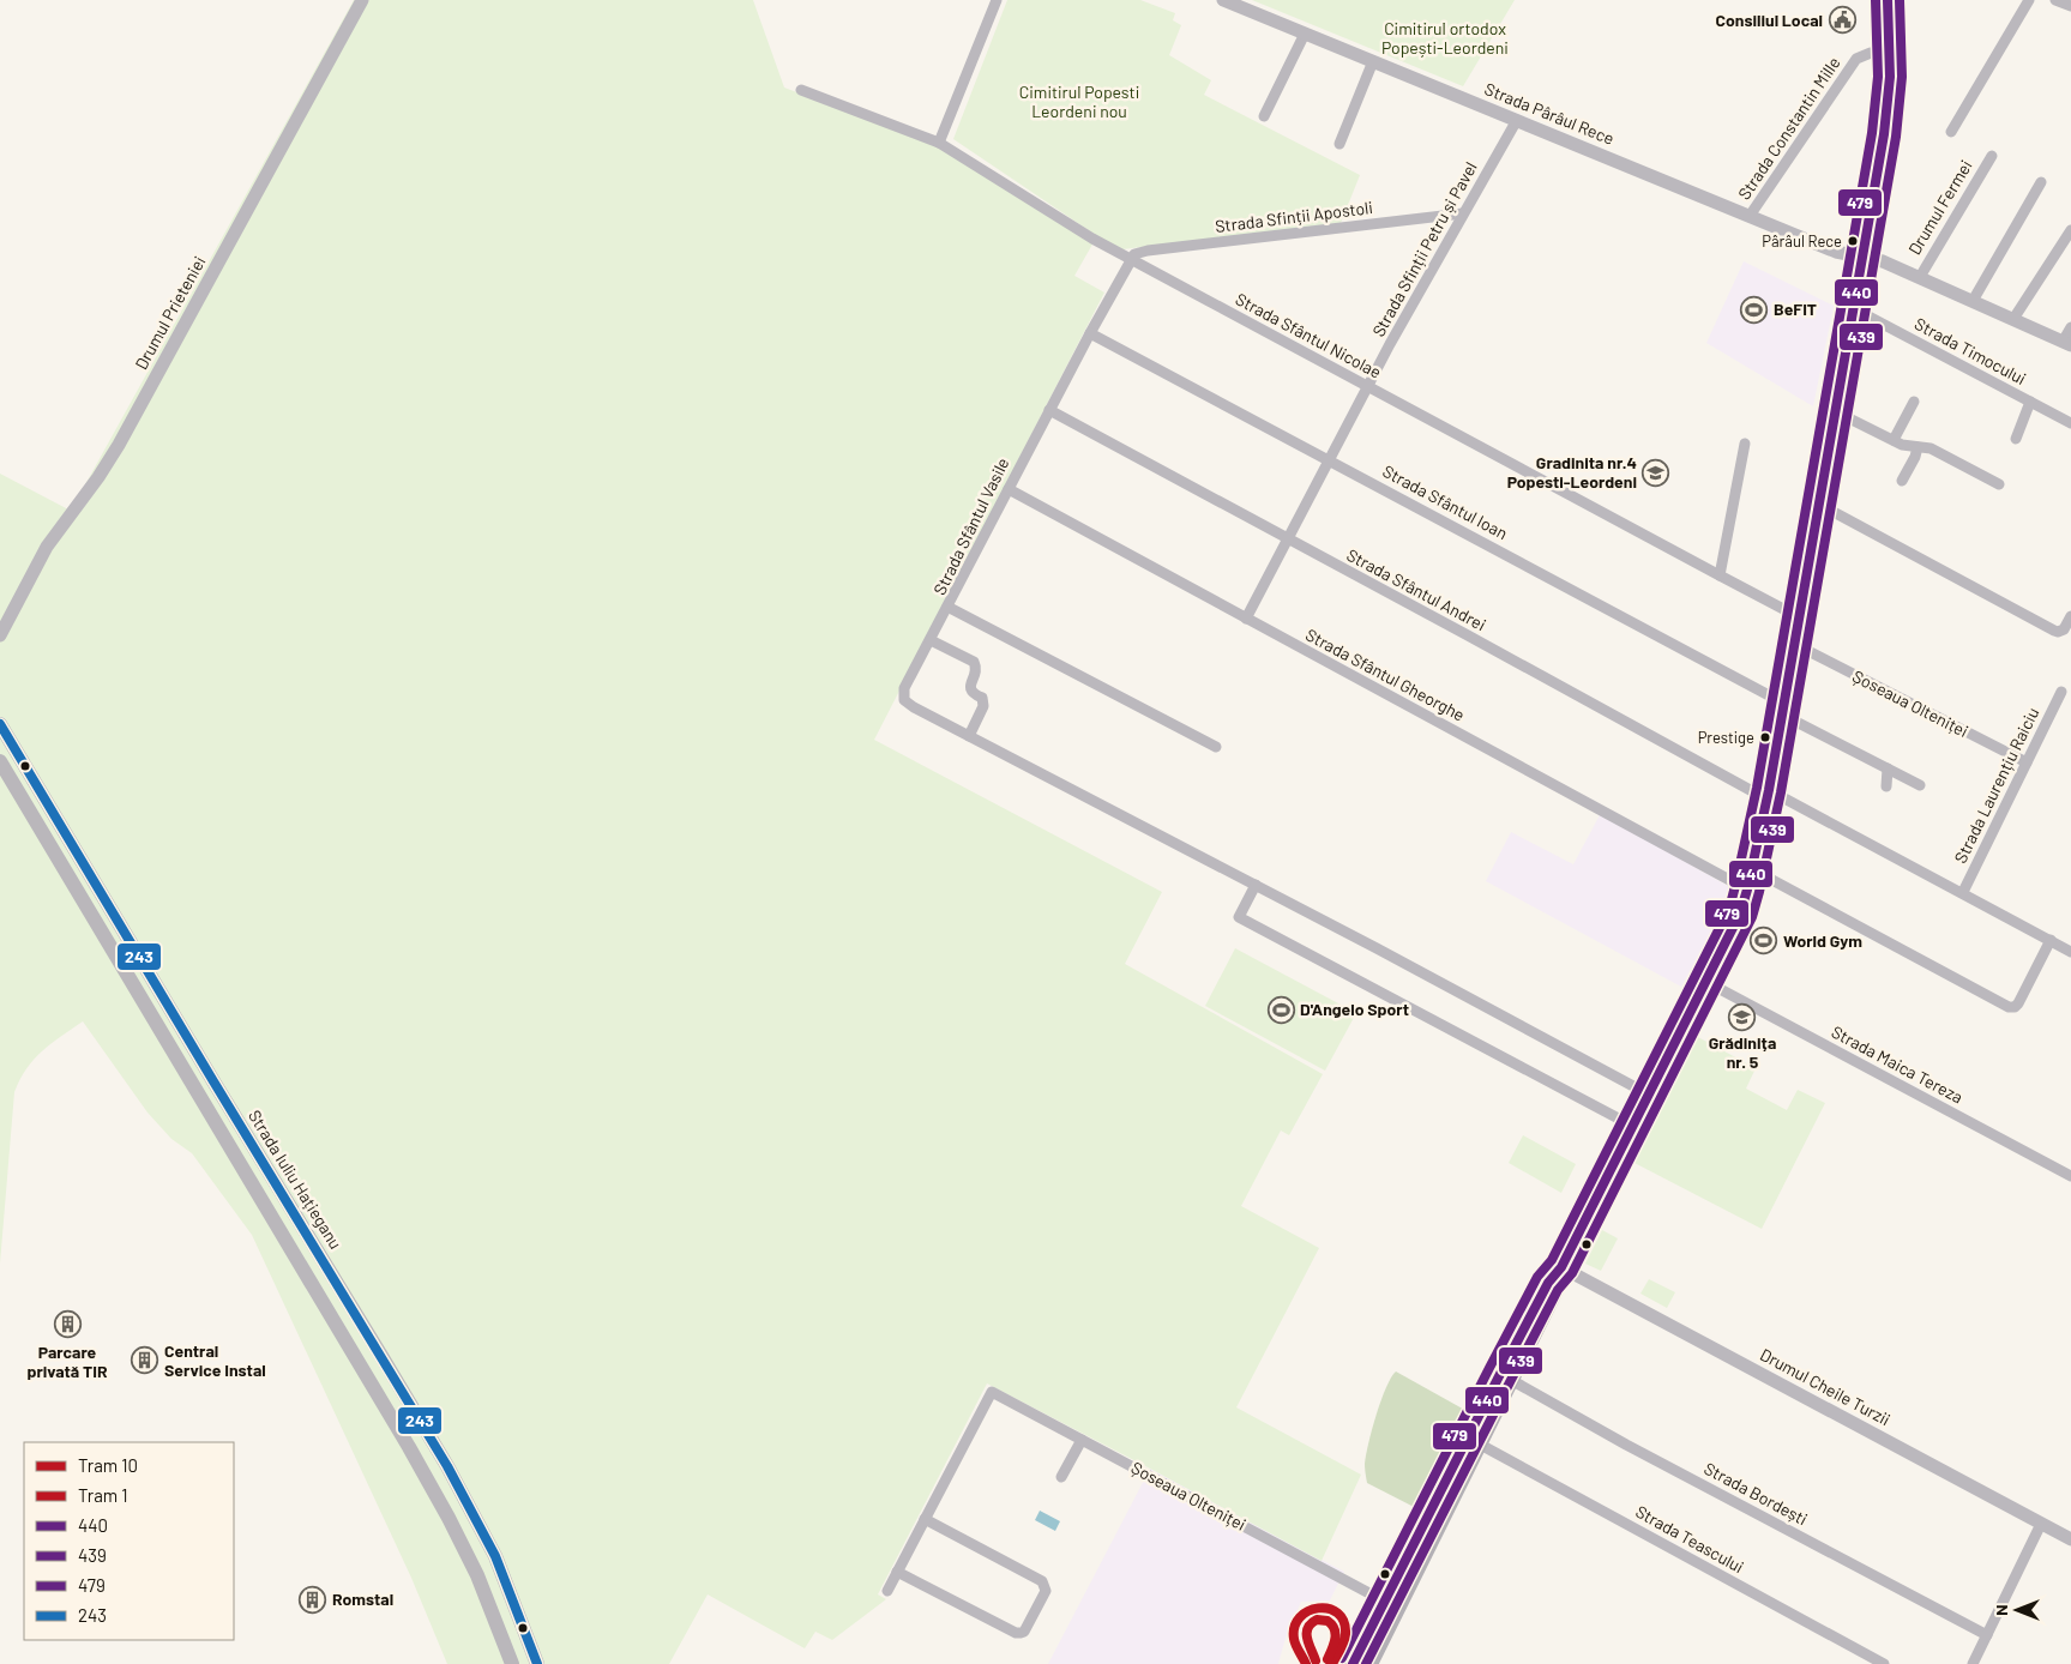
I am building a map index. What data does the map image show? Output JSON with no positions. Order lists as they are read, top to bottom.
{
  "streets": {
    "main road": ["Strada Iuliu Hațieganu"],
    "street": [
      "Strada Pârâul Rece",
      "Strada Constantin Mille",
      "Drumul Fermei",
      "Strada Sfinții Apostoli",
      "Strada Sfinții Petru și Pavel",
      "Drumul Prieteniei",
      "Strada Sfântul Nicolae",
      "Strada Timocului",
      "Strada Sfântul Ioan",
      "Strada Sfântul Vasile",
      "Strada Sfântul Andrei",
      "Strada Sfântul Gheorghe",
      "Șoseaua Olteniței",
      "Strada Laurențiu Raiciu",
      "Strada Maica Tereza",
      "Drumul Cheile Turzii",
      "Strada Bordești",
      "Strada Teascului"
    ]
  },
  "crossings": [
    ["Strada Pârâul Rece", "Strada Constantin Mille"],
    ["Strada Pârâul Rece", "Drumul Fermei"],
    ["Strada Pârâul Rece", "Strada Sfinții Petru și Pavel"],
    ["Strada Sfinții Apostoli", "Strada Sfinții Petru și Pavel"],
    ["Strada Sfinții Apostoli", "Strada Sfântul Nicolae"],
    ["Strada Sfinții Apostoli", "Strada Sfântul Vasile"],
    ["Strada Sfinții Petru și Pavel", "Strada Sfântul Nicolae"],
    ["Strada Sfinții Petru și Pavel", "Strada Sfântul Ioan"],
    ["Strada Sfinții Petru și Pavel", "Strada Sfântul Andrei"],
    ["Strada Sfinții Petru și Pavel", "Strada Sfântul Gheorghe"],
    ["Strada Sfântul Nicolae", "Strada Sfântul Vasile"],
    ["Strada Sfântul Ioan", "Strada Sfântul Vasile"],
    ["Strada Sfântul Vasile", "Strada Sfântul Andrei"],
    ["Strada Sfântul Vasile", "Strada Sfântul Gheorghe"],
    ["Strada Sfântul Andrei", "Strada Laurențiu Raiciu"],
    ["Șoseaua Olteniței", "Strada Laurențiu Raiciu"]
  ],
  "parks": ["Cimitirul ortodox Popești-Leordeni", "Cimitirul Popesti Leordeni nou"],
  "places": {
    "public building": ["Consiliul Local"],
    "other": ["Pârâul Rece", "Prestige"],
    "sports": ["BeFIT", "World Gym", "D'Angelo Sport"],
    "school or university": ["Gradinita nr.4 Popesti-Leordeni", "Grădinița nr. 5"],
    "building": ["Parcare privată TIR", "Central Service Instal", "Romstal"]
  },
  "lines": [
    "transit line 440",
    "transit line 439",
    "transit line 479",
    "transit line 243",
    "tram line 10",
    "tram line 1"
  ],
  "legend": [
    "Tram 10",
    "Tram 1",
    "440",
    "439",
    "479",
    "243"
  ],
  "north": "left"
}
